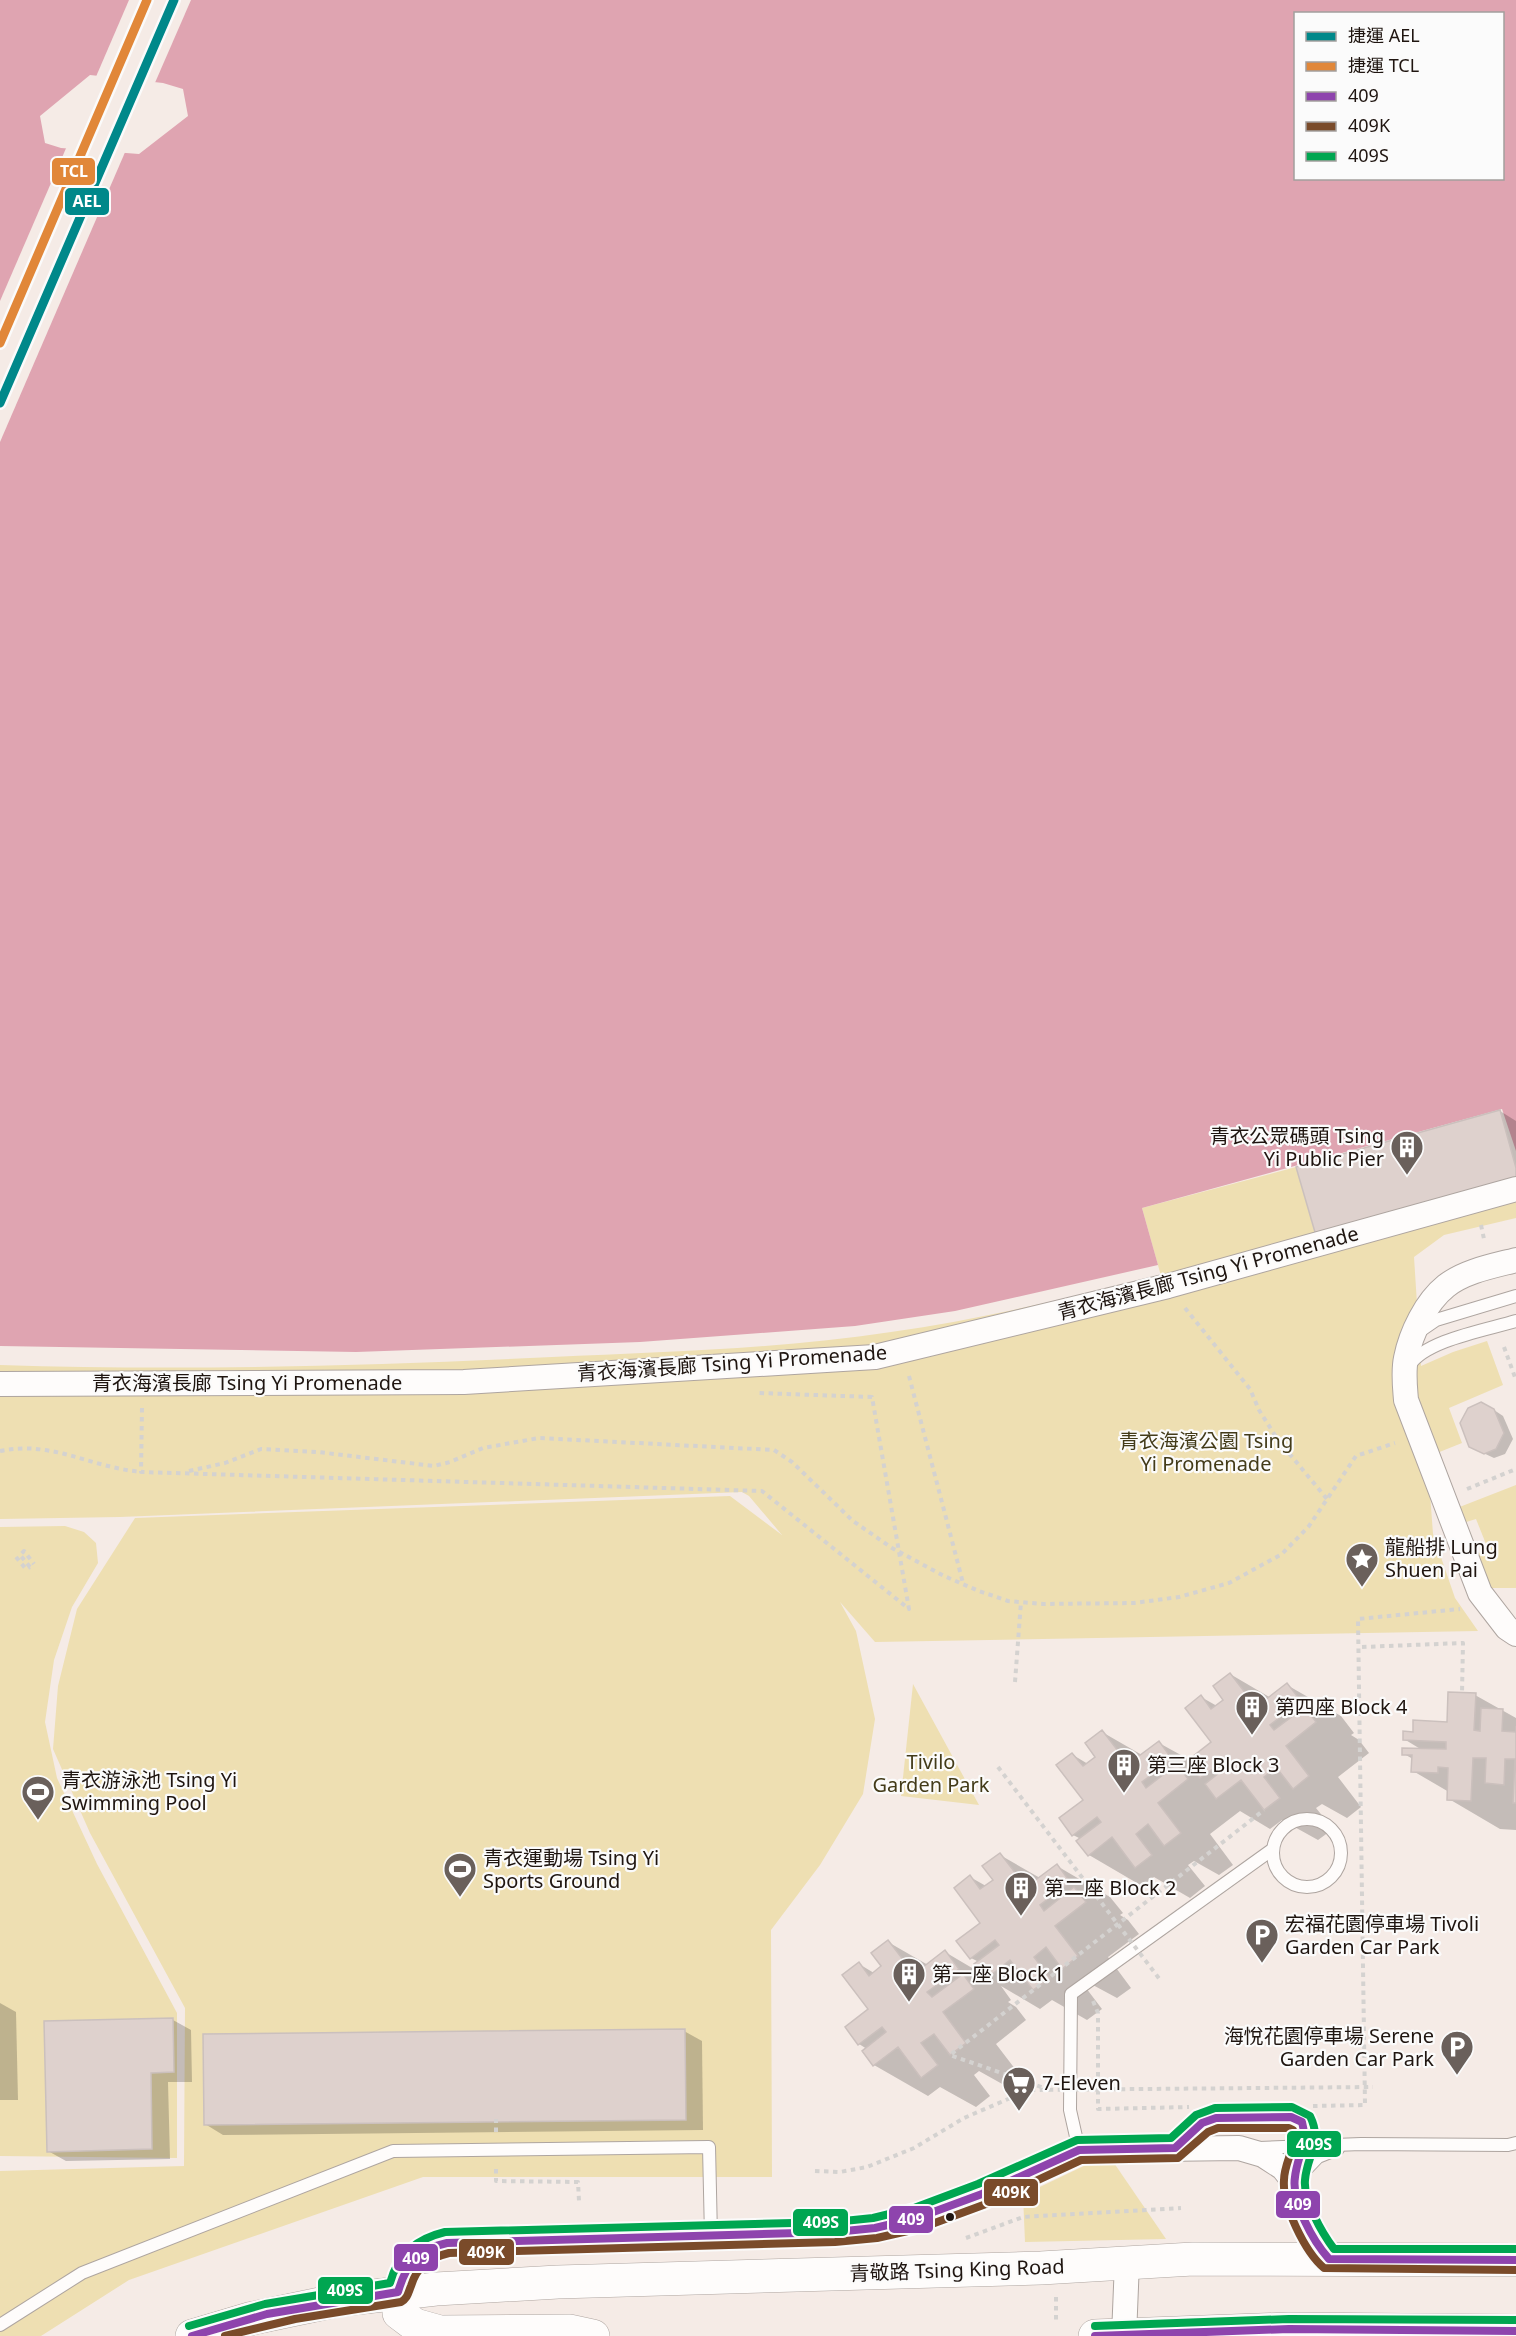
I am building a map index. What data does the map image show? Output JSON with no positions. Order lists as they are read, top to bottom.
{
  "streets": {
    "main road": ["青敬路 Tsing King Road"],
    "street": ["青衣海濱長廊 Tsing Yi Promenade"]
  },
  "parks": ["青衣海濱公園 Tsing Yi Promenade", "Tivilo Garden Park"],
  "places": {
    "building": [
      "青衣公眾碼頭 Tsing Yi Public Pier",
      "第四座 Block 4",
      "第三座 Block 3",
      "第二座 Block 2",
      "第一座 Block 1"
    ],
    "place": ["龍船排 Lung Shuen Pai"],
    "sports": ["青衣游泳池 Tsing Yi Swimming Pool", "青衣運動場 Tsing Yi Sports Ground"],
    "parking": ["宏福花園停車場 Tivoli Garden Car Park", "海悅花園停車場 Serene Garden Car Park"],
    "supermarket": ["7-Eleven"]
  },
  "lines": [
    "metro line AEL",
    "metro line TCL",
    "transit line 409S",
    "transit line 409",
    "transit line 409K"
  ],
  "legend": [
    "捷運 AEL",
    "捷運 TCL",
    "409",
    "409K",
    "409S"
  ]
}
